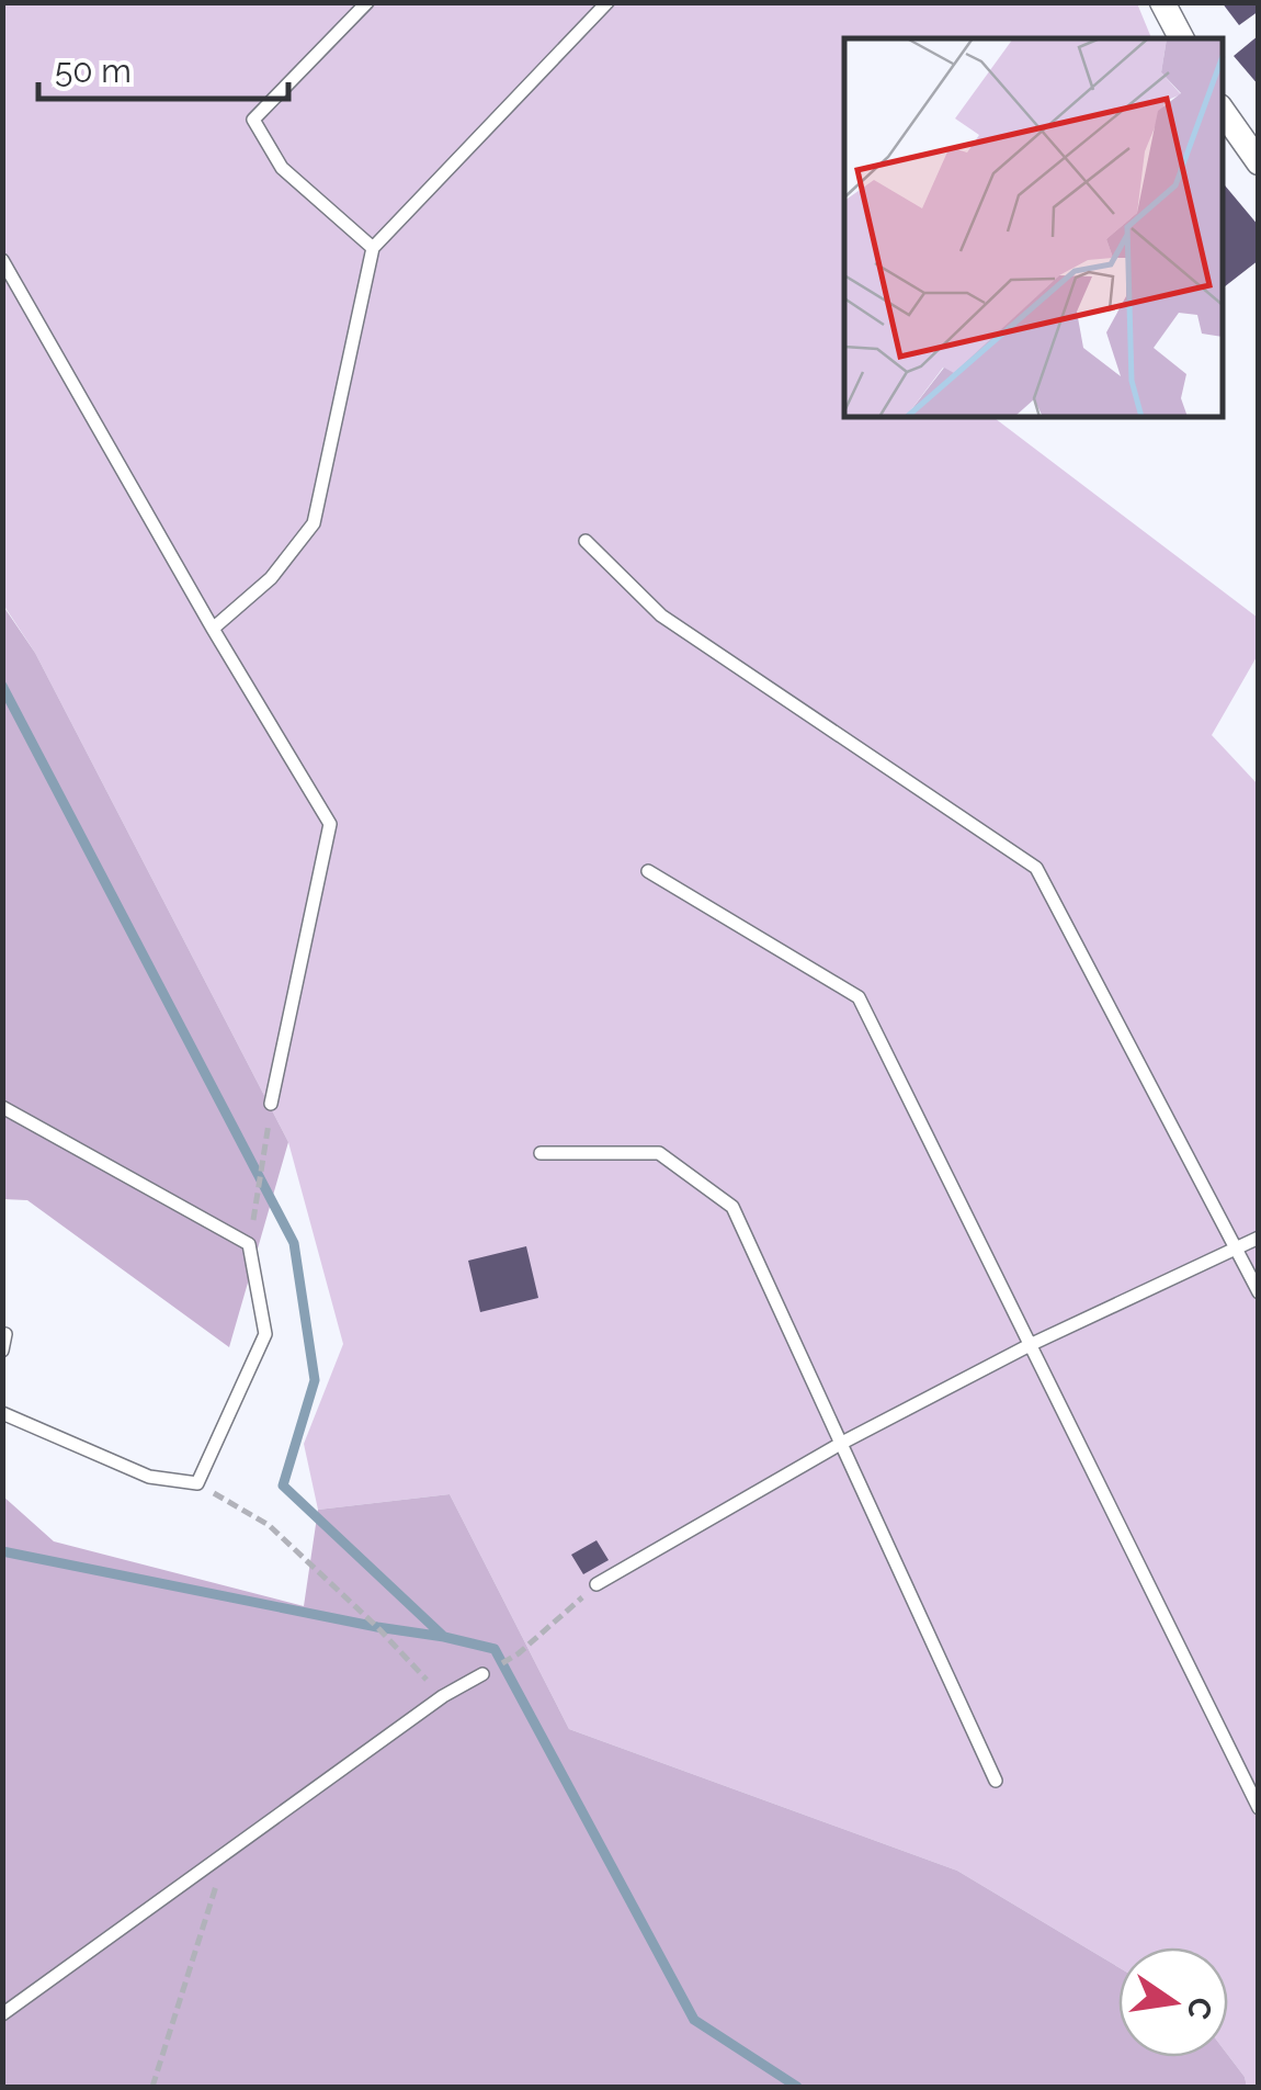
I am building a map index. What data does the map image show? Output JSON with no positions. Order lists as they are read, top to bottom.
{
  "scale_bar": "50 m",
  "north": "right"
}
